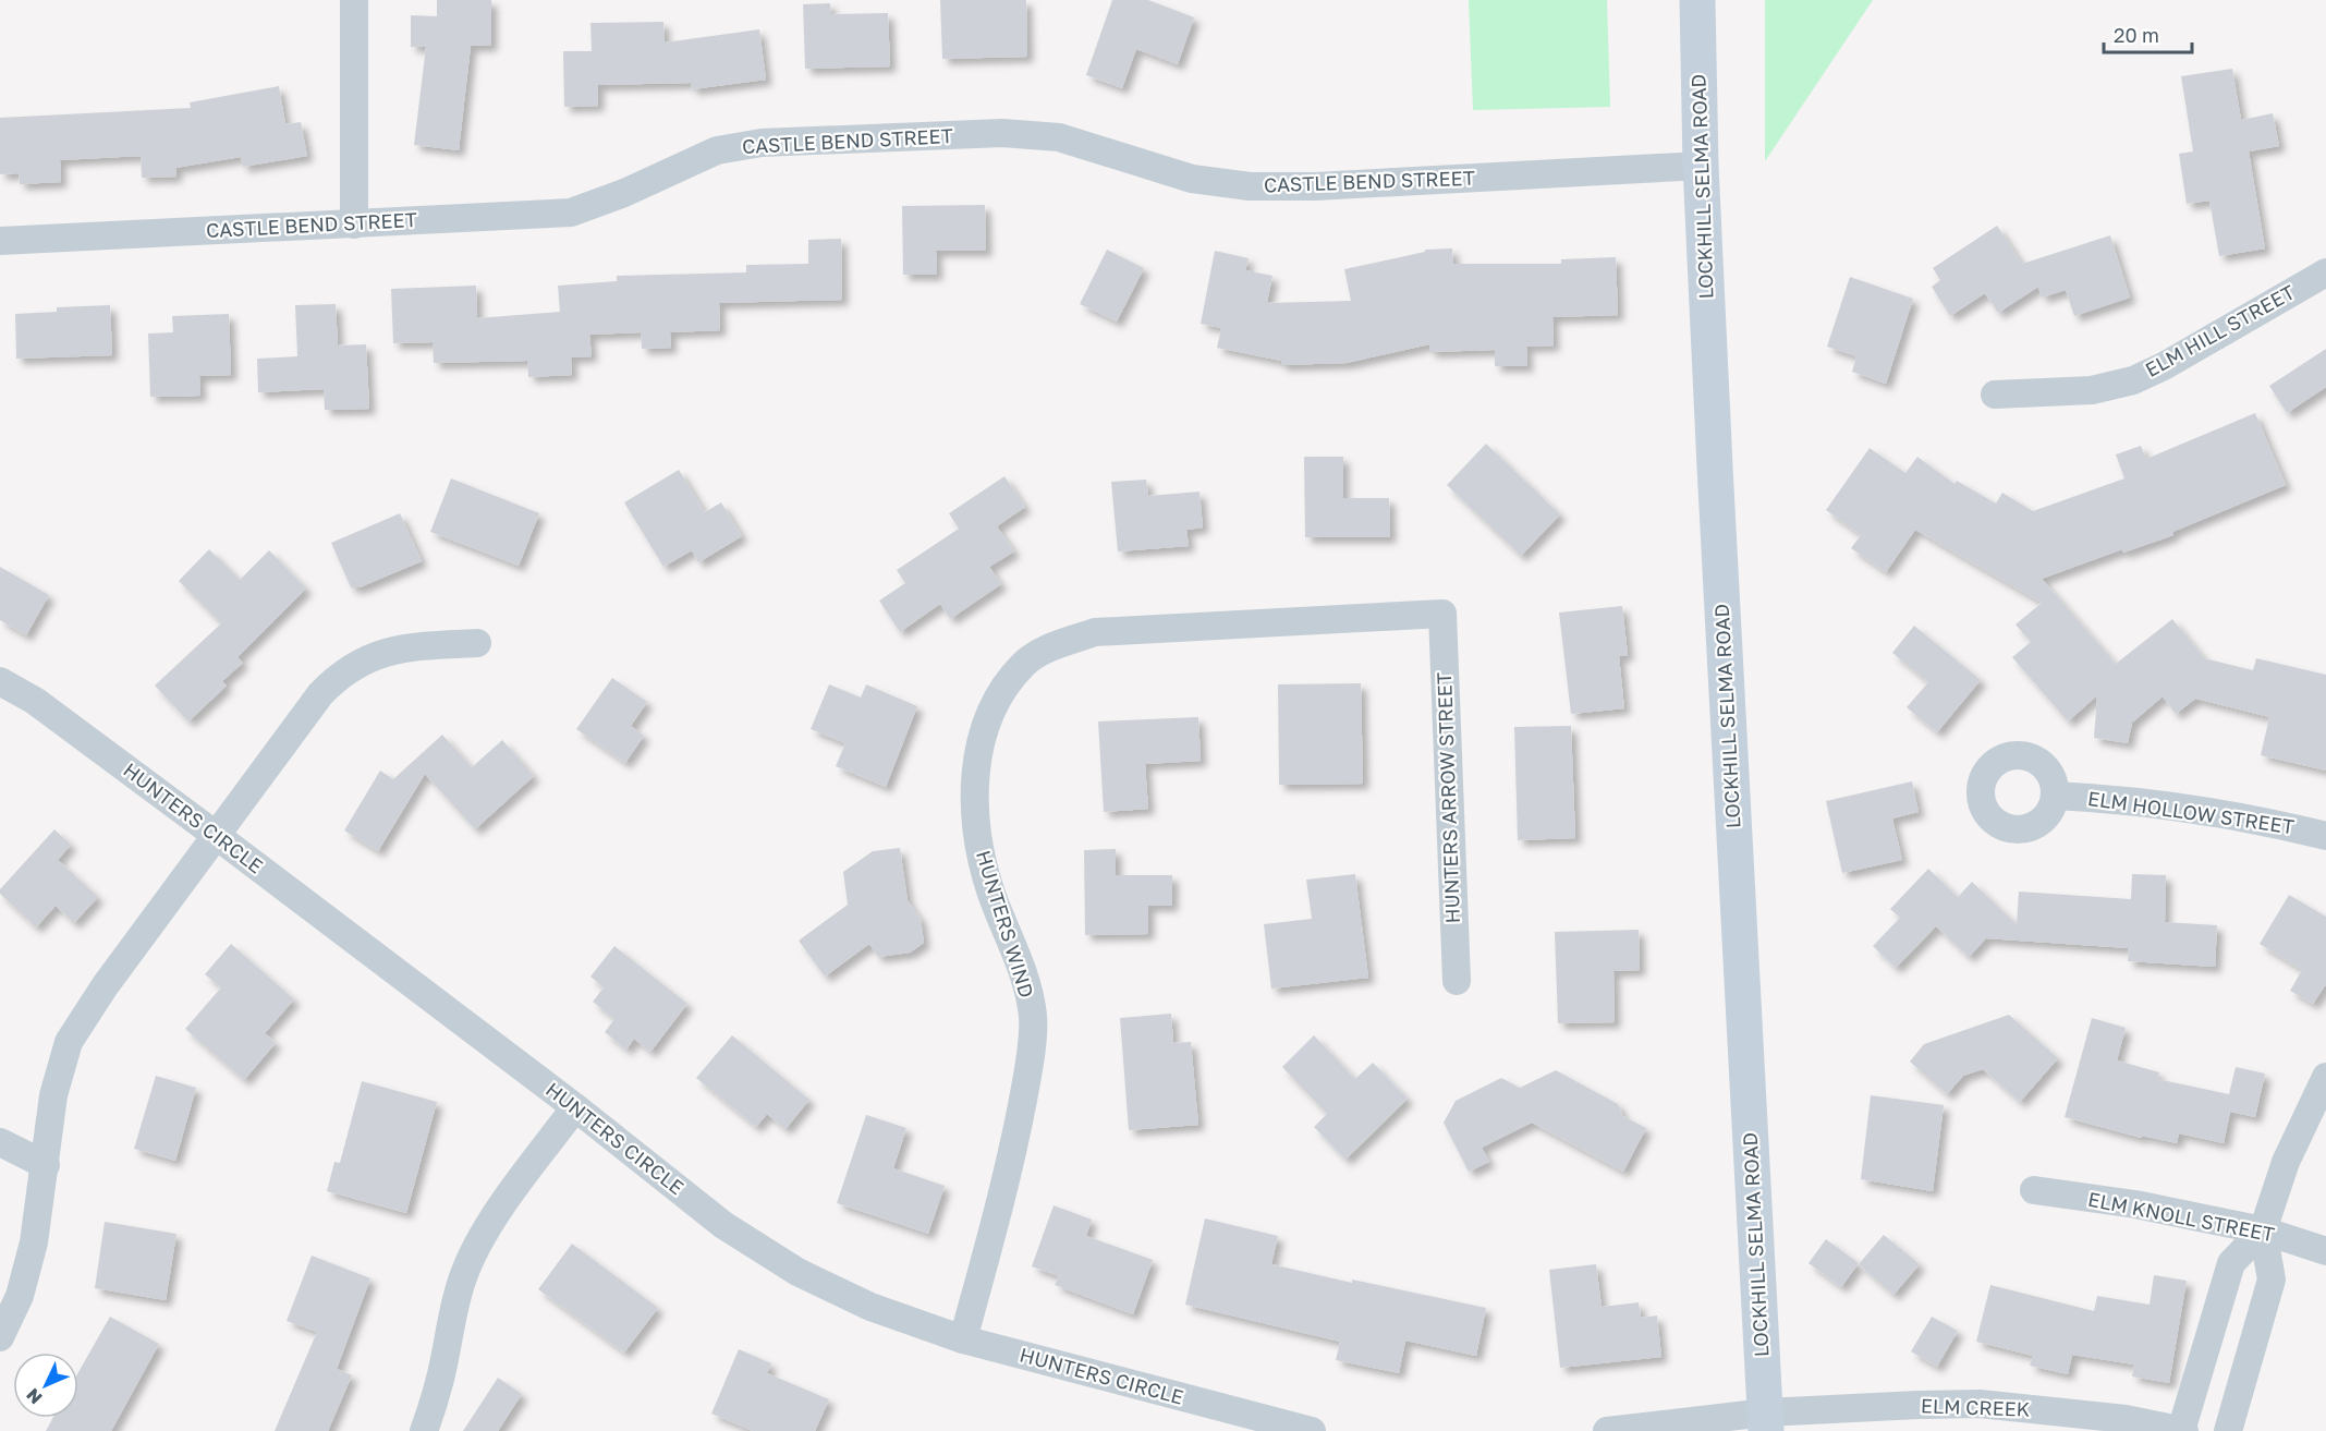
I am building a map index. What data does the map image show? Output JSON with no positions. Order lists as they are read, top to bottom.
{
  "streets": {
    "main road": ["LOCKHILL SELMA ROAD"],
    "street": [
      "CASTLE BEND STREET",
      "ELM HILL STREET",
      "HUNTERS ARROW STREET",
      "ELM HOLLOW STREET",
      "HUNTERS CIRCLE",
      "HUNTERS WIND",
      "ELM KNOLL STREET",
      "ELM CREEK"
    ]
  },
  "crossings": [
    ["CASTLE BEND STREET", "LOCKHILL SELMA ROAD"],
    ["LOCKHILL SELMA ROAD", "ELM CREEK"],
    ["HUNTERS ARROW STREET", "HUNTERS WIND"],
    ["HUNTERS CIRCLE", "HUNTERS WIND"]
  ],
  "scale_bar": "20 m",
  "north": "bottom left"
}
